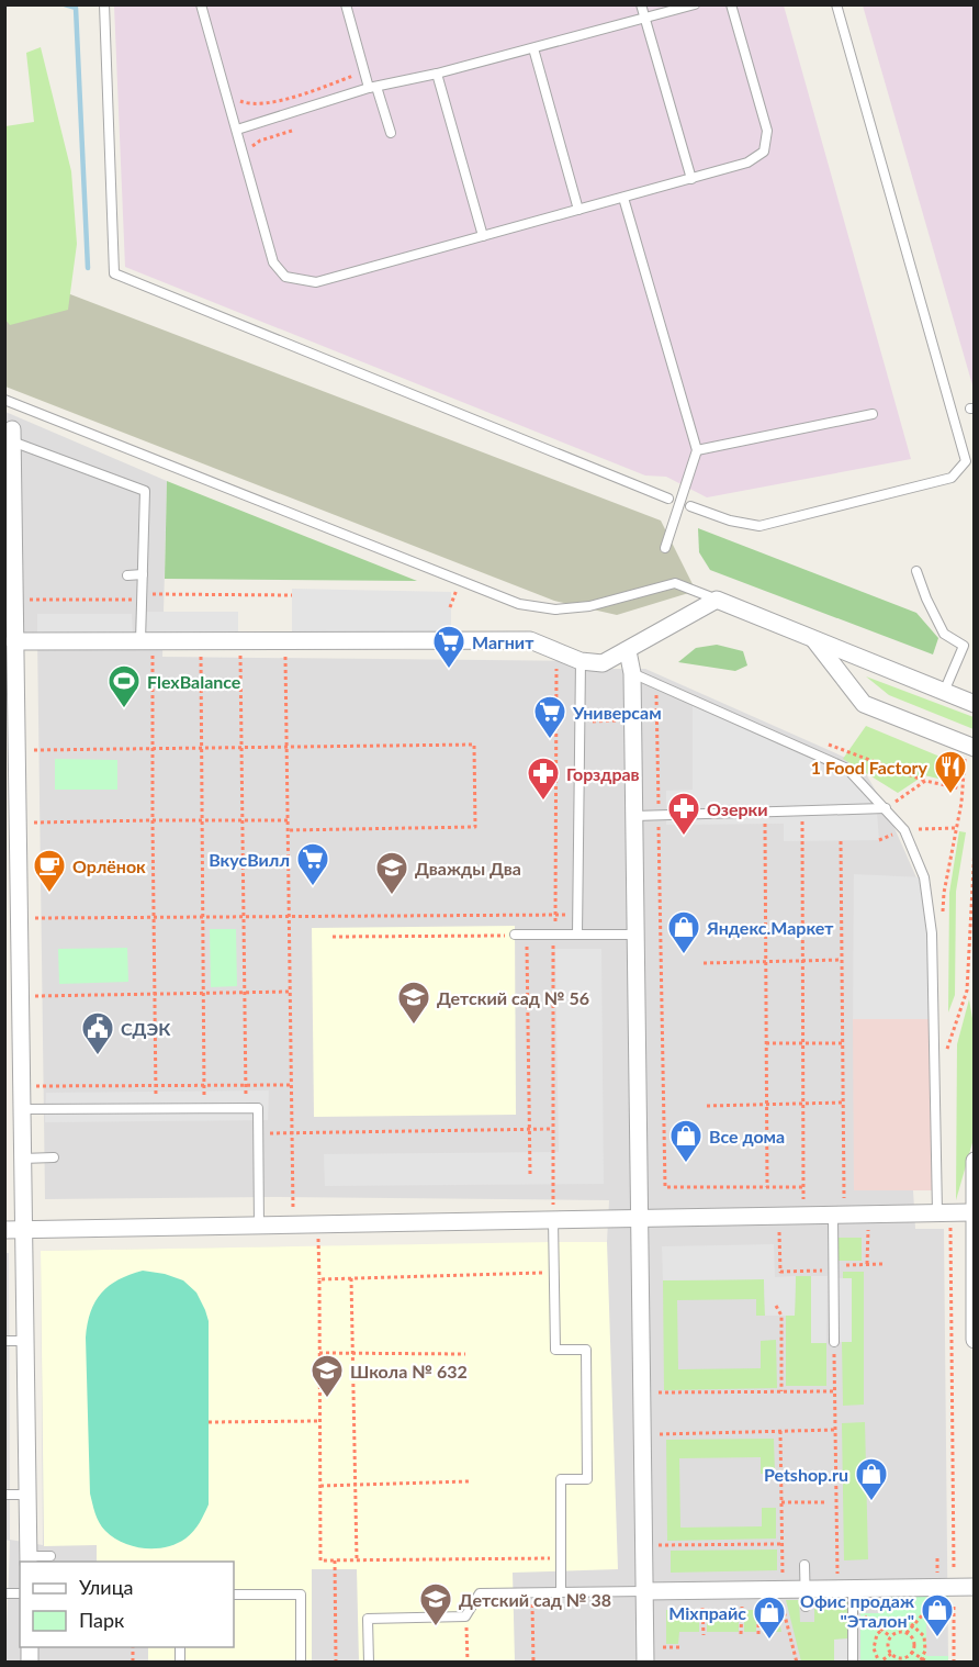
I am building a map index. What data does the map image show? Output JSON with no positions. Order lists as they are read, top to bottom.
{
  "places": {
    "supermarket": ["Магнит", "Универсам", "ВкусВилл"],
    "sports": ["FlexBalance"],
    "restaurant": ["1 Food Factory"],
    "pharmacy": ["Горздрав", "Озерки"],
    "cafe": ["Орлёнок"],
    "school or university": [
      "Дважды Два",
      "Детский сад № 56",
      "Школа № 632",
      "Детский сад № 38"
    ],
    "shop": [
      "Яндекс.Маркет",
      "Все дома",
      "Petshop.ru",
      "Офис продаж \"Эталон\"",
      "Mixпрайс"
    ],
    "public building": ["СДЭК"]
  },
  "legend": ["Улица", "Парк"]
}
